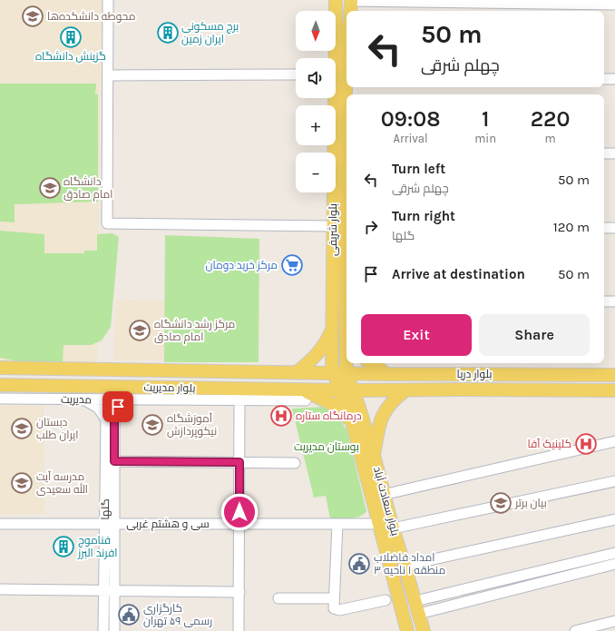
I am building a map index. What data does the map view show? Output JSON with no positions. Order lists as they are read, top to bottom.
{
  "streets": {
    "main road": [
      "بلوار شریفی",
      "بلوار دریا",
      "بلوار مدیریت",
      "بلوار سعادت آباد"
    ],
    "street": ["مدیریت", "گلها", "سی و هشتم غربی"]
  },
  "crossings": [
    ["بلوار شریفی", "بلوار دریا"],
    ["بلوار شریفی", "بلوار مدیریت"],
    ["بلوار شریفی", "بلوار سعادت آباد"],
    ["بلوار دریا", "بلوار مدیریت"],
    ["بلوار دریا", "بلوار سعادت آباد"],
    ["بلوار مدیریت", "بلوار سعادت آباد"],
    ["مدیریت", "گلها"],
    ["بلوار سعادت آباد", "سی و هشتم غربی"],
    ["گلها", "سی و هشتم غربی"]
  ],
  "parks": ["بوستان مدیریت"],
  "places": {
    "school or university": [
      "محوطه دانشکده‌ها",
      "دانشگاه امام صادق",
      "مرکز رشد دانشگاه امام صادق",
      "آموزشگاه نیکوپردازش",
      "دبستان ایران طلب",
      "مدرسه آیت الله سعیدی",
      "بیان برتر"
    ],
    "building": ["برج مسکونی ایران زمین", "گزینش دانشگاه", "فناموج افرند البرز"],
    "supermarket": ["مرکز خرید دومان"],
    "hospital": ["درمانگاه ستاره", "کلینیک آفا"],
    "public building": ["امداد فاضلاب منطقه ۱ ناحیه ۳", "کارگزاری رسمی ۵۹ تهران"]
  },
  "north": "bottom",
  "page": {
    "map_buttons": ["+", "−"],
    "turn": ["50 m", "چهلم شرقی"],
    "eta": [
      "09:08",
      "Arrival",
      "1",
      "min",
      "220",
      "m"
    ],
    "list": [
      {
        "name": "Turn left",
        "note": "چهلم شرقی",
        "value": "50 m"
      },
      {
        "name": "Turn right",
        "note": "گلها",
        "value": "120 m"
      },
      {
        "name": "Arrive at destination",
        "value": "50 m"
      }
    ],
    "buttons": ["Exit", "Share"]
  }
}
